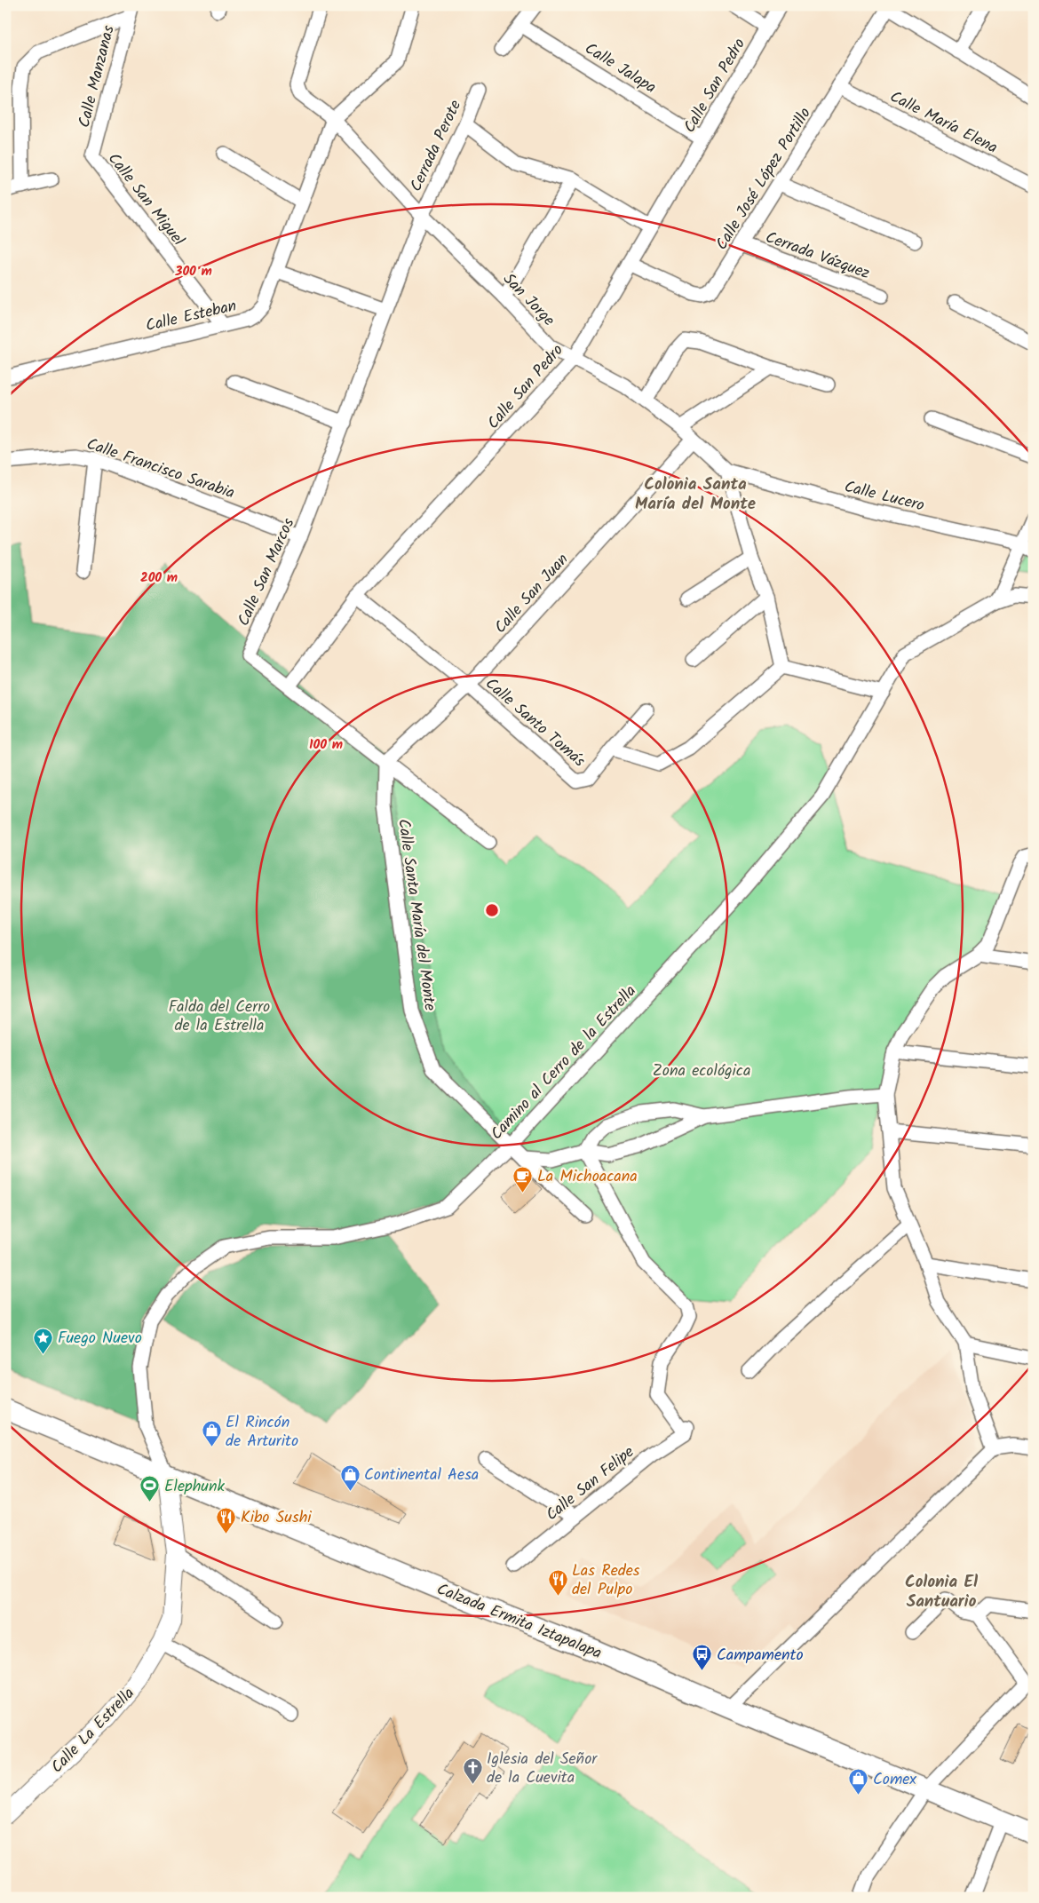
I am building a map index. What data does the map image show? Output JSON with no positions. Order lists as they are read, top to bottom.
{
  "streets": {
    "main road": ["Calzada Ermita Iztapalapa"],
    "street": [
      "Calle Jalapa",
      "Calle Manzanas",
      "Calle San Pedro",
      "Calle María Elena",
      "Cerrada Perote",
      "Calle José López Portillo",
      "Calle San Miguel",
      "Cerrada Vázquez",
      "San Jorge",
      "Calle Esteban",
      "Calle Francisco Sarabia",
      "Calle Lucero",
      "Calle San Marcos",
      "Calle San Juan",
      "Calle Santo Tomás",
      "Calle Santa María del Monte",
      "Camino al Cerro de la Estrella",
      "Calle San Felipe",
      "Calle La Estrella"
    ]
  },
  "crossings": [
    ["Calle Jalapa", "Calle San Pedro"],
    ["Calle Manzanas", "Calle San Miguel"],
    ["Calle San Pedro", "Calle José López Portillo"],
    ["Calle San Pedro", "San Jorge"],
    ["Calle San Pedro", "Calle San Marcos"],
    ["Calle San Pedro", "Calle Santo Tomás"],
    ["Calle María Elena", "Calle José López Portillo"],
    ["Cerrada Perote", "San Jorge"],
    ["Cerrada Perote", "Calle San Marcos"],
    ["Calle José López Portillo", "Cerrada Vázquez"],
    ["Calle San Miguel", "Calle Esteban"],
    ["San Jorge", "Calle Esteban"],
    ["San Jorge", "Calle Lucero"],
    ["San Jorge", "Calle San Marcos"],
    ["San Jorge", "Calle San Juan"],
    ["Calle Francisco Sarabia", "Calle San Marcos"],
    ["Calle San Marcos", "Calle San Juan"],
    ["Calle San Marcos", "Calle Santa María del Monte"],
    ["Calle San Juan", "Calle Santo Tomás"],
    ["Calle San Juan", "Calle Santa María del Monte"],
    ["Calle Santa María del Monte", "Camino al Cerro de la Estrella"],
    ["Camino al Cerro de la Estrella", "Calzada Ermita Iztapalapa"],
    ["Camino al Cerro de la Estrella", "Calle La Estrella"],
    ["Calzada Ermita Iztapalapa", "Calle La Estrella"]
  ],
  "districts": ["Colonia Santa María del Monte", "Colonia El Santuario"],
  "parks": ["Falda del Cerro de la Estrella", "Zona ecológica"],
  "places": {
    "cafe": ["La Michoacana"],
    "place": ["Fuego Nuevo"],
    "shop": ["El Rincón de Arturito", "Continental Aesa", "Comex"],
    "sports": ["Elephunk"],
    "restaurant": ["Kibo Sushi", "Las Redes del Pulpo"],
    "bus stop": ["Campamento"],
    "church": ["Iglesia del Señor de la Cuevita"]
  },
  "rings": ["300 m", "200 m", "100 m"]
}
